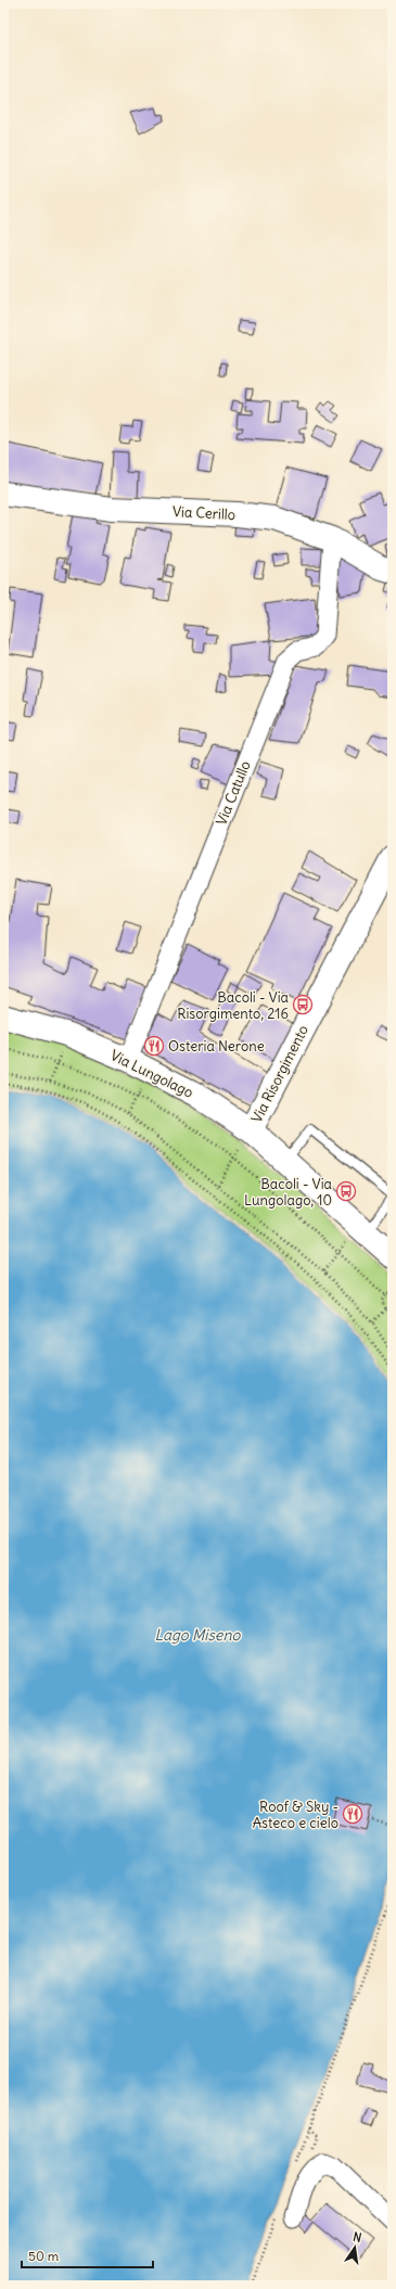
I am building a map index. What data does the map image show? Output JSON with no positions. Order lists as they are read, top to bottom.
{
  "streets": {
    "main road": ["Via Cerillo", "Via Lungolago", "Via Risorgimento"],
    "street": ["Via Catullo"]
  },
  "crossings": [
    ["Via Cerillo", "Via Catullo"],
    ["Via Catullo", "Via Lungolago"],
    ["Via Lungolago", "Via Risorgimento"]
  ],
  "water": ["Lago Miseno"],
  "places": {
    "bus stop": ["Bacoli - Via Risorgimento, 216", "Bacoli - Via Lungolago, 10"],
    "restaurant": ["Osteria Nerone", "Roof & Sky - Asteco e cielo"]
  },
  "scale_bar": "50 m",
  "north": "top"
}
